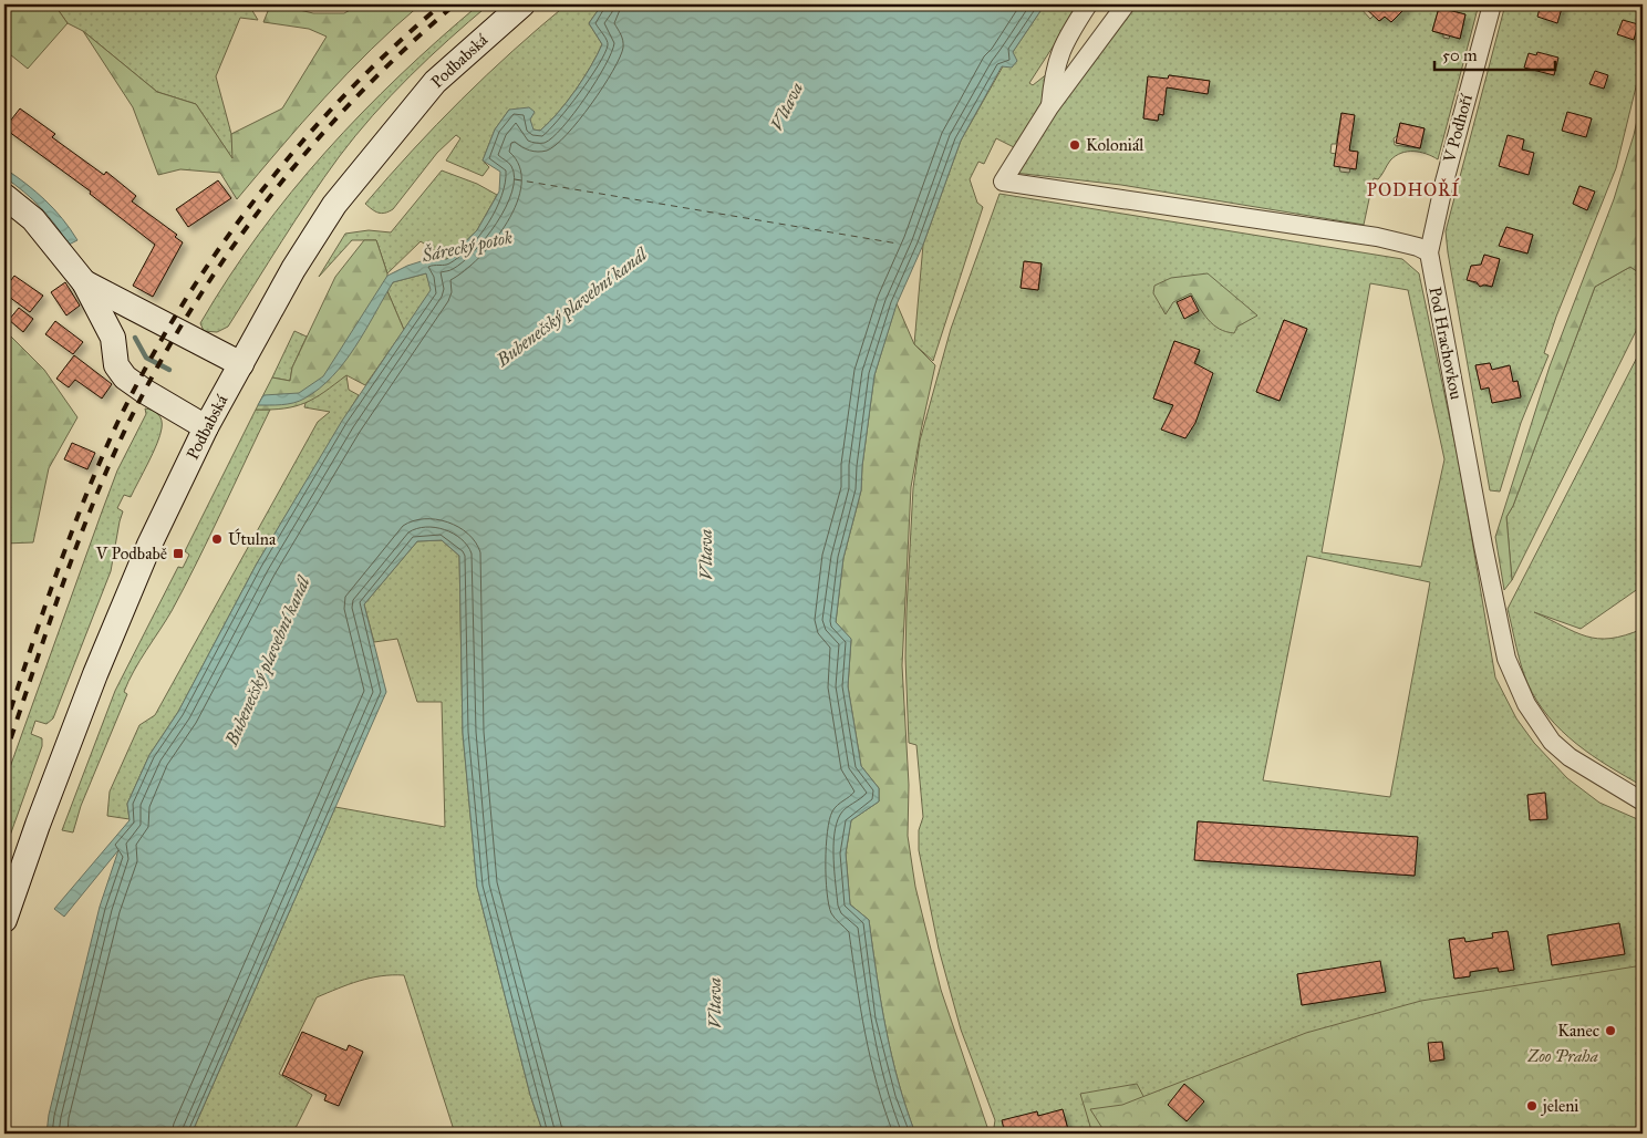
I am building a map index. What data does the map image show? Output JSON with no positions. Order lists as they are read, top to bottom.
{
  "streets": {
    "main road": ["Podbabská"],
    "street": ["V Podhoří", "Pod Hrachovkou"]
  },
  "crossings": [
    ["V Podhoří", "Pod Hrachovkou"]
  ],
  "districts": ["PODHOŘÍ"],
  "water": ["Vltava", "Šárecký potok", "Bubenečský plavební kanál"],
  "parks": ["Zoo Praha"],
  "places": {
    "other": [
      "Koloniál",
      "Útulna",
      "Kanec",
      "jeleni"
    ],
    "transit": ["V Podbabě"]
  },
  "scale_bar": "50 m"
}
